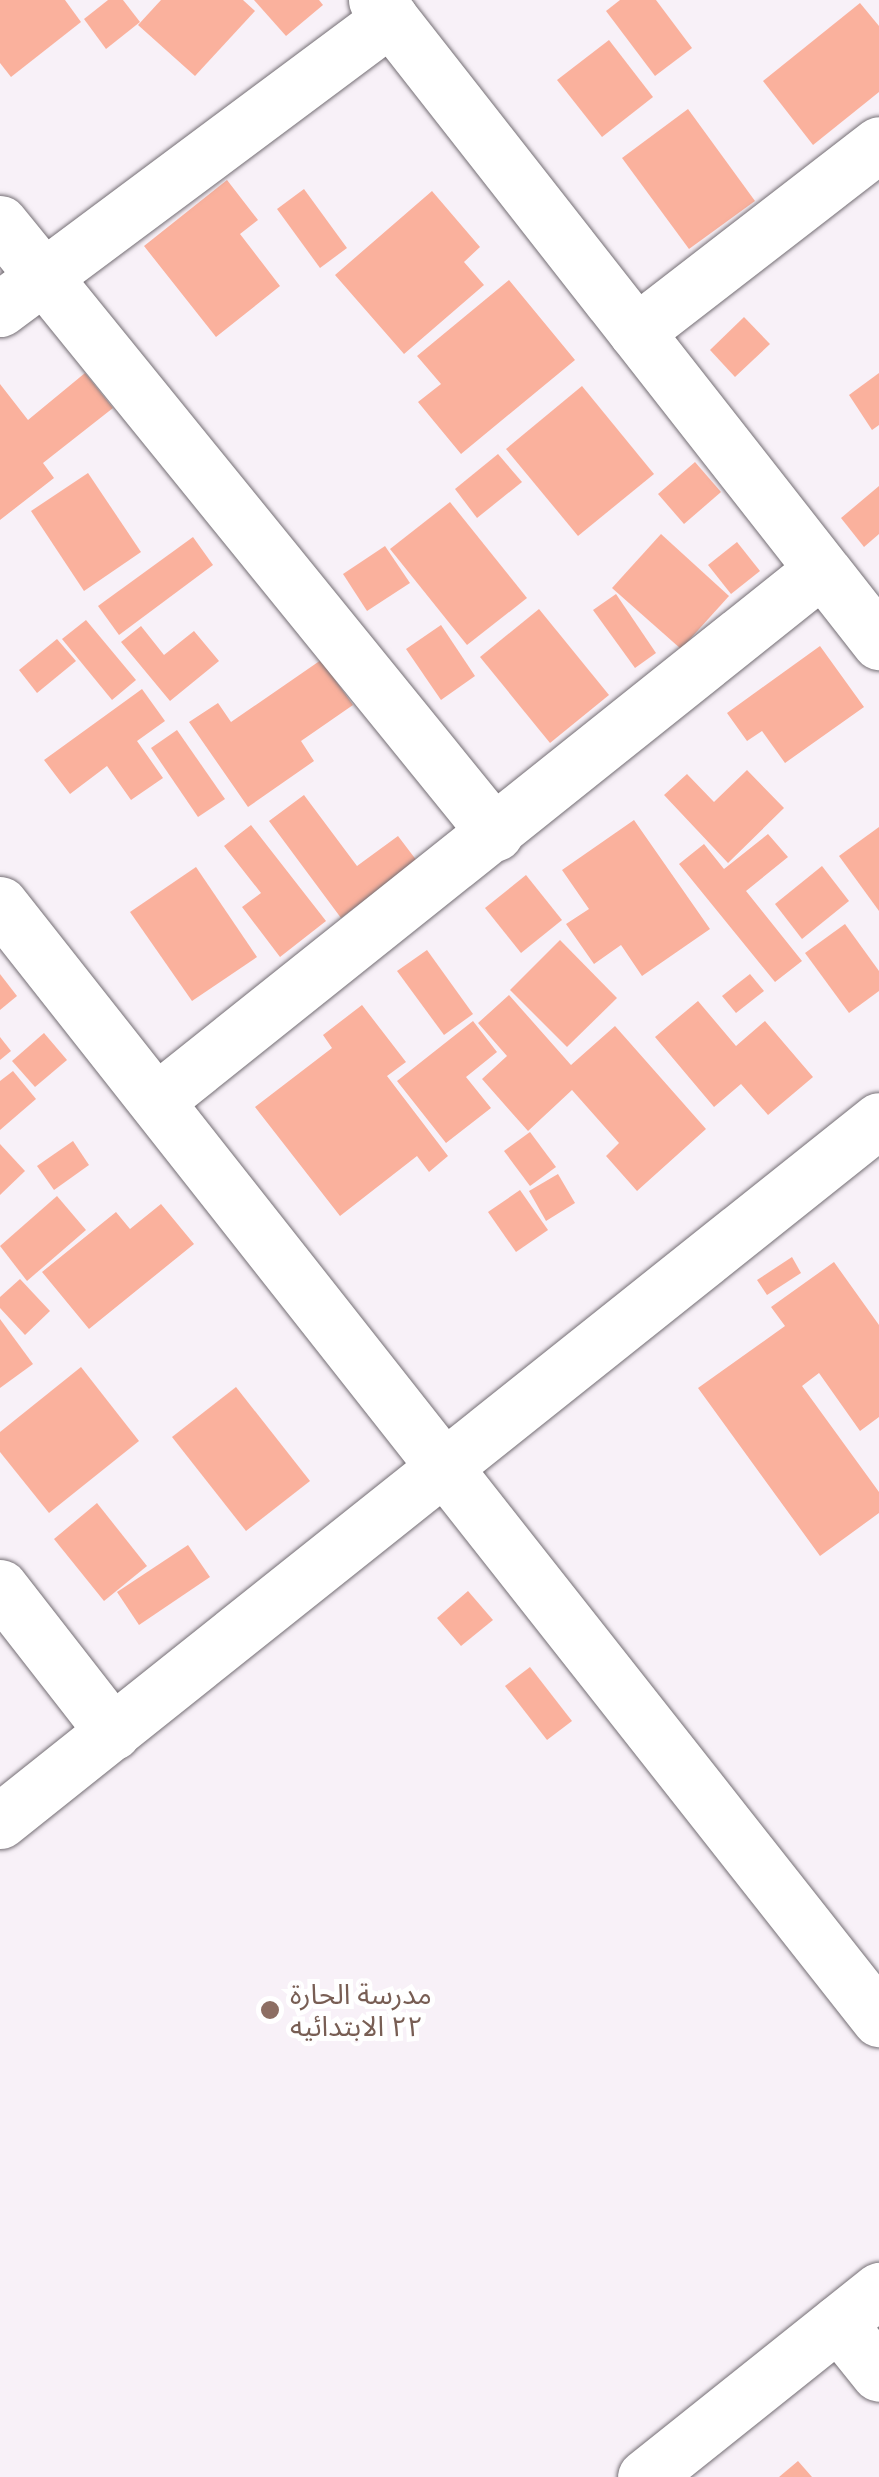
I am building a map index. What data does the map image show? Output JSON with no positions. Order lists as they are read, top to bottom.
{
  "places": ["مدرسة الحارة ٢٢ الابتدائيه"]
}
